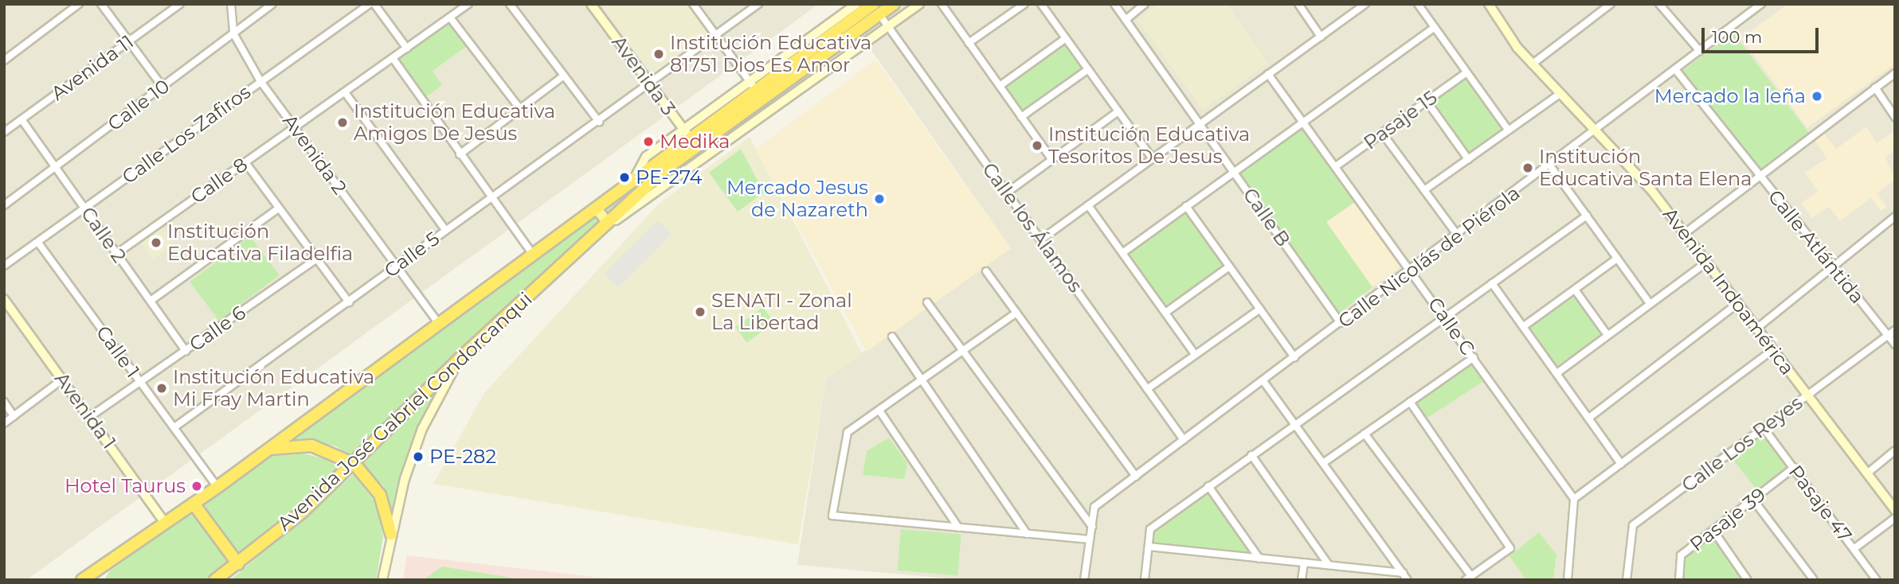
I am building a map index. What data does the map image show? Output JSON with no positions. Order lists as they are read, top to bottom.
{
  "streets": {
    "highway": ["Avenida José Gabriel Condorcanqui"],
    "street": [
      "Avenida 11",
      "Avenida 3",
      "Calle 10",
      "Pasaje 15",
      "Calle Los Zafiros",
      "Avenida 2",
      "Calle 8",
      "Calle B",
      "Calle los Álamos",
      "Calle 2",
      "Calle Atlántida",
      "Calle 5",
      "Calle Nicolás de Piérola",
      "Avenida Indoamérica",
      "Calle C",
      "Calle 6",
      "Calle 1",
      "Avenida 1",
      "Calle Los Reyes",
      "Pasaje 47",
      "Pasaje 39"
    ]
  },
  "crossings": [
    ["Avenida 11", "Calle 2"],
    ["Avenida 3", "Calle 5"],
    ["Avenida 3", "Avenida José Gabriel Condorcanqui"],
    ["Calle 10", "Avenida 2"],
    ["Calle 10", "Calle 2"],
    ["Pasaje 15", "Calle C"],
    ["Calle Los Zafiros", "Avenida 2"],
    ["Calle Los Zafiros", "Calle 2"],
    ["Calle Los Zafiros", "Calle 1"],
    ["Avenida 2", "Calle 8"],
    ["Avenida 2", "Calle 5"],
    ["Avenida 2", "Avenida José Gabriel Condorcanqui"],
    ["Calle 8", "Calle 2"],
    ["Calle B", "Calle Nicolás de Piérola"],
    ["Calle los Álamos", "Calle Nicolás de Piérola"],
    ["Calle los Álamos", "Avenida José Gabriel Condorcanqui"],
    ["Calle 2", "Calle 6"],
    ["Calle Atlántida", "Calle Nicolás de Piérola"],
    ["Calle Atlántida", "Calle Los Reyes"],
    ["Calle 5", "Calle 1"],
    ["Calle Nicolás de Piérola", "Avenida Indoamérica"],
    ["Calle Nicolás de Piérola", "Calle C"],
    ["Avenida Indoamérica", "Calle Los Reyes"],
    ["Calle 6", "Calle 1"],
    ["Calle 6", "Avenida 1"],
    ["Calle 1", "Avenida José Gabriel Condorcanqui"],
    ["Avenida 1", "Avenida José Gabriel Condorcanqui"],
    ["Calle Los Reyes", "Pasaje 47"],
    ["Pasaje 47", "Pasaje 39"]
  ],
  "places": [
    "Institución Educativa 81751 Dios Es Amor",
    "Mercado la leña",
    "Institución Educativa Amigos De Jesus",
    "Medika",
    "Institución Educativa Tesoritos De Jesus",
    "Institución Educativa Santa Elena",
    "PE-274",
    "Mercado Jesus de Nazareth",
    "Institución Educativa Filadelfia",
    "SENATI - Zonal La Libertad",
    "Institución Educativa Mi Fray Martin",
    "PE-282",
    "Hotel Taurus"
  ],
  "scale_bar": "100 m"
}
